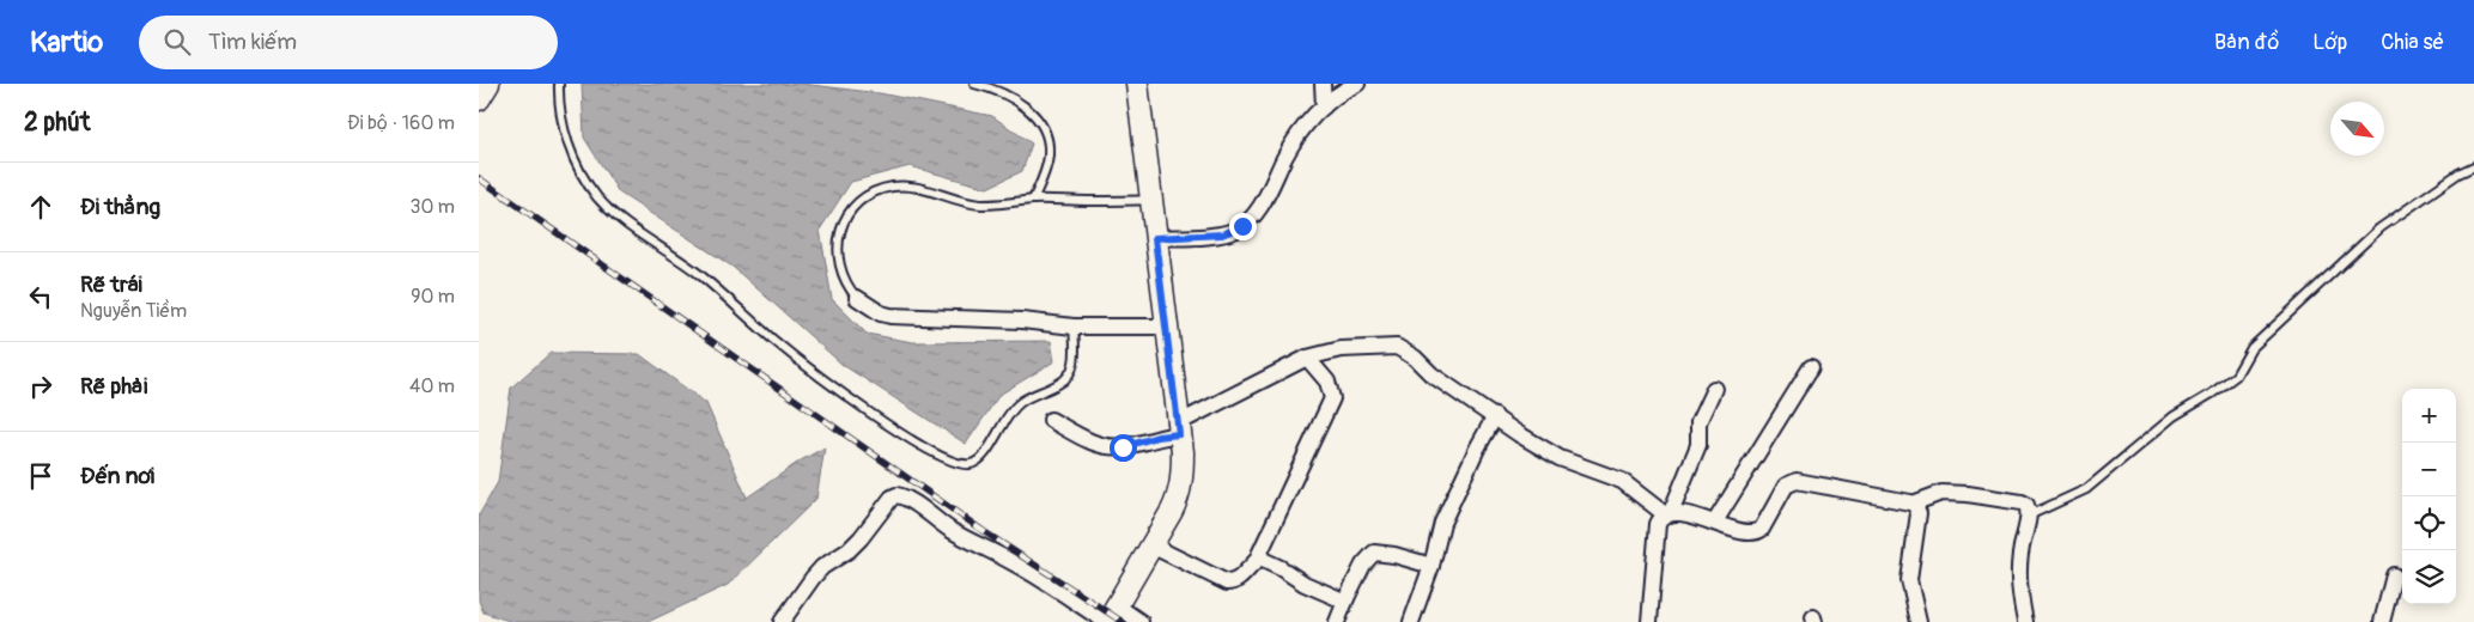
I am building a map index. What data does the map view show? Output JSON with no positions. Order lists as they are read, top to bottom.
{
  "north": "bottom right",
  "page": {
    "header": "Kartio",
    "search": "Tìm kiếm",
    "nav": ["Bản đồ", "Lớp", "Chia sẻ"],
    "heading": ["2 phút", "Đi bộ · 160 m"],
    "list": [
      ["Đi thẳng", "30 m"],
      ["Rẽ trái", "Nguyễn Tiềm", "90 m"],
      ["Rẽ phải", "40 m"],
      "Đến nơi"
    ],
    "map_buttons": ["+", "−"]
  }
}
